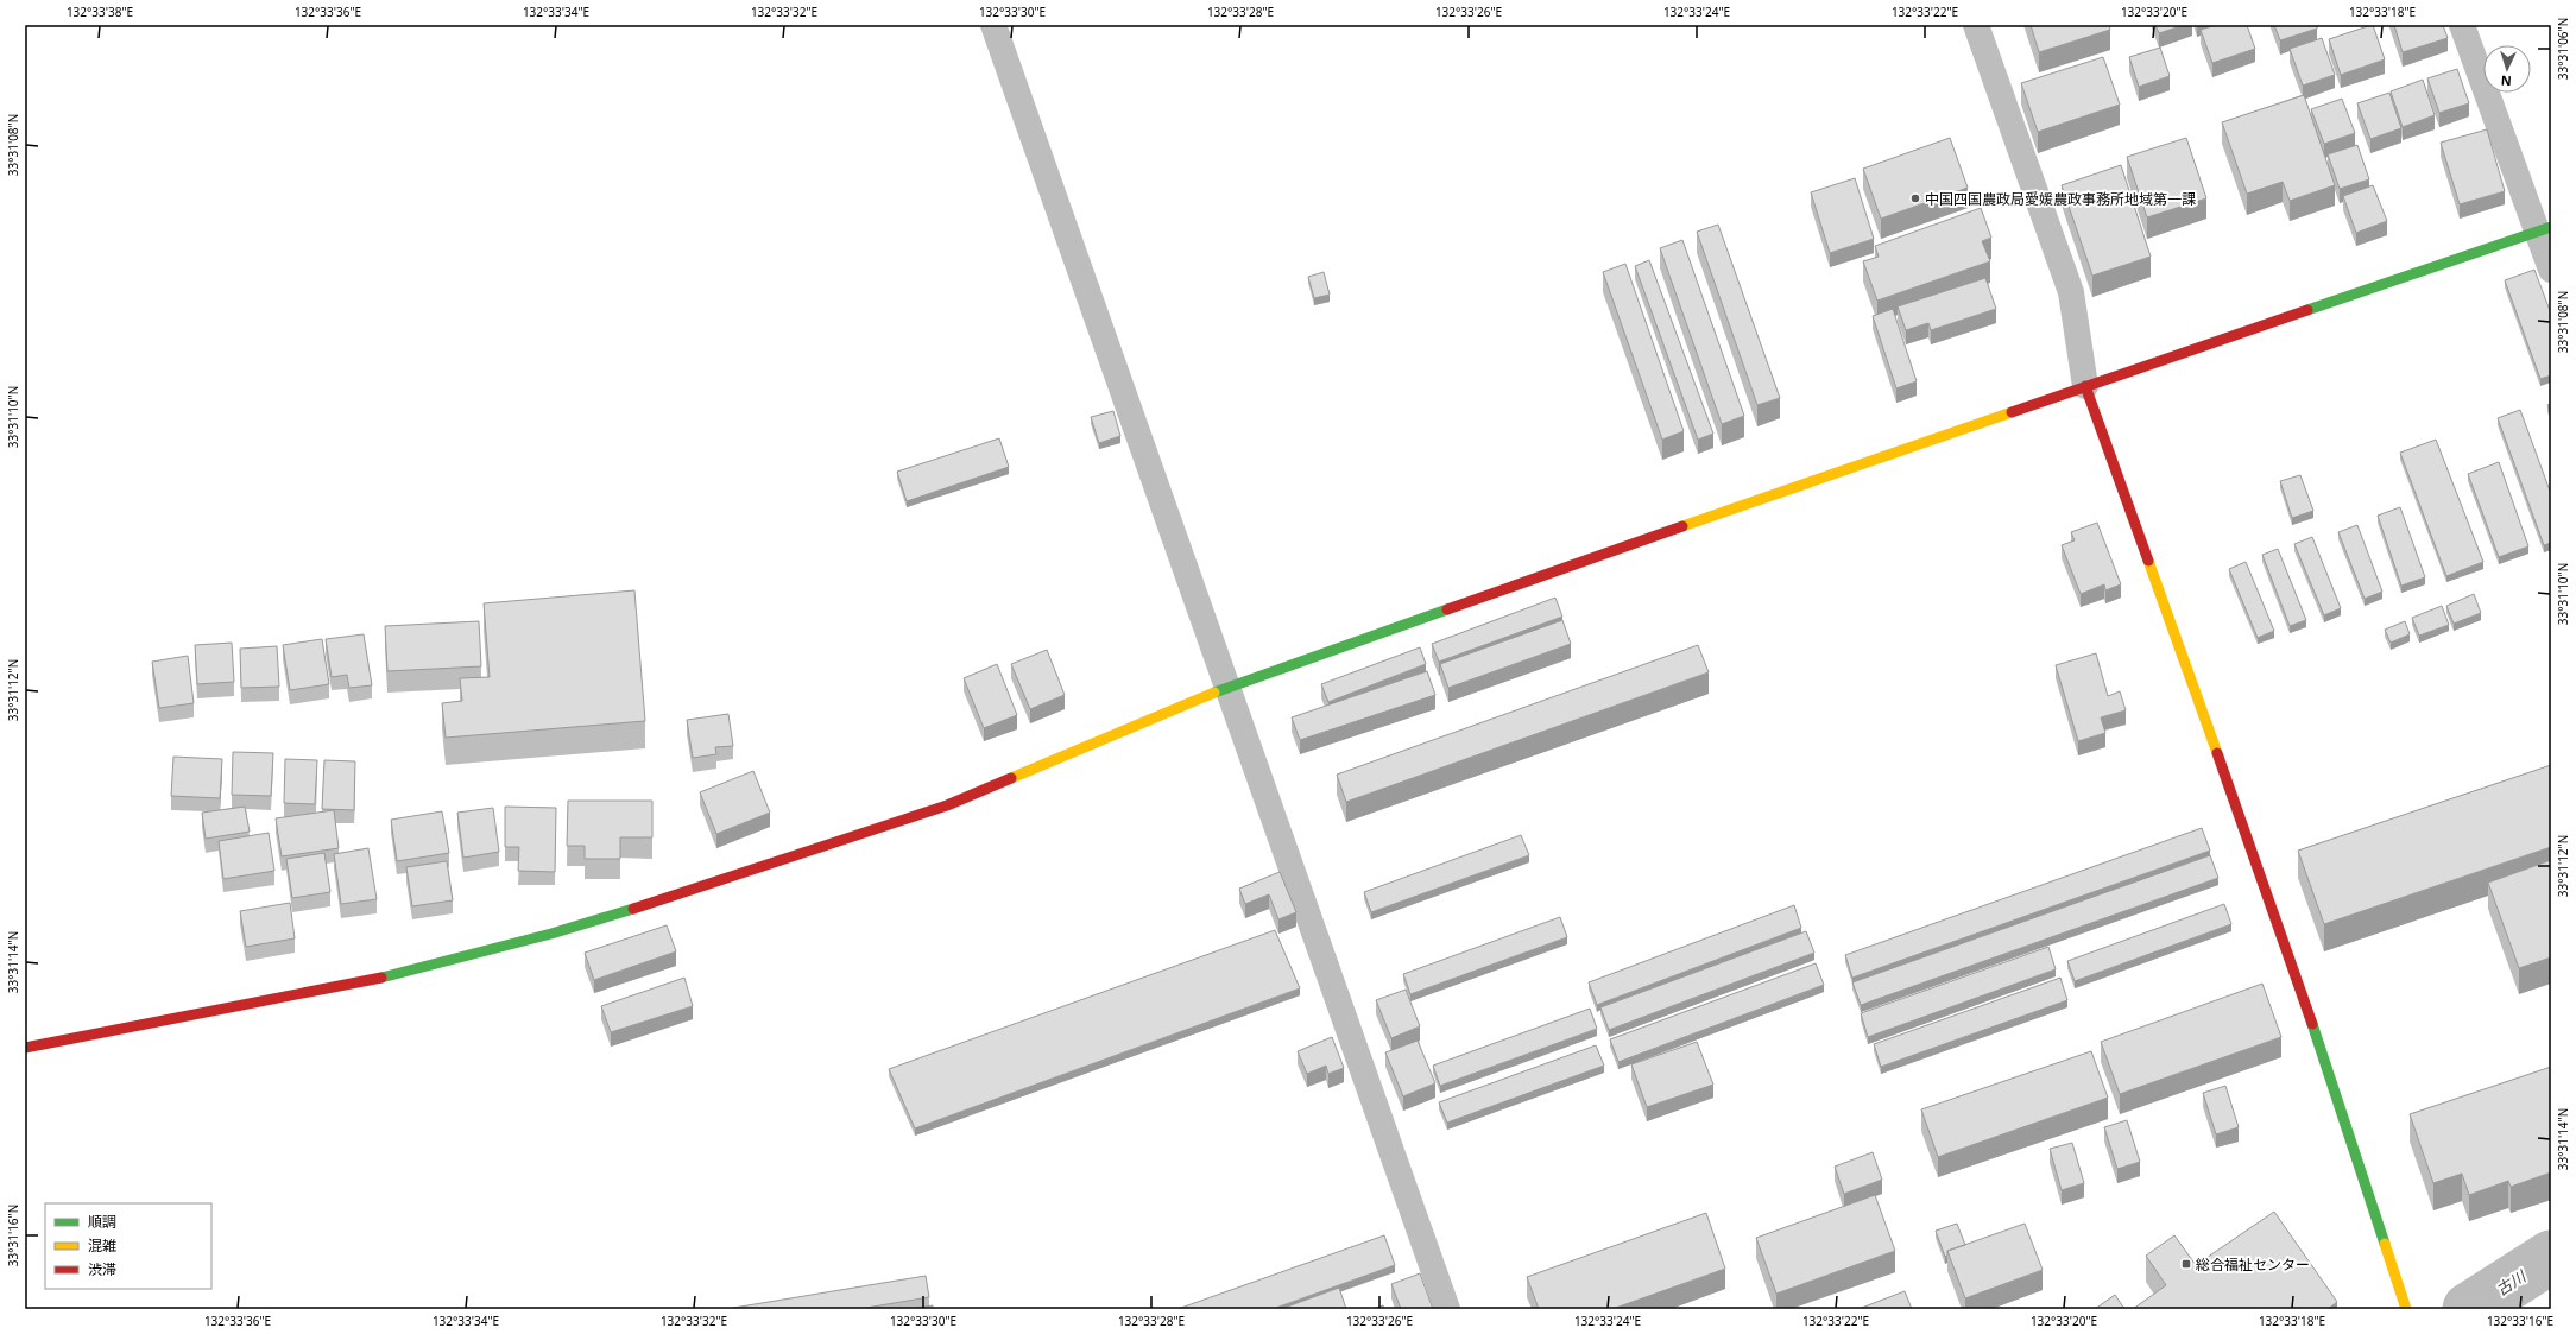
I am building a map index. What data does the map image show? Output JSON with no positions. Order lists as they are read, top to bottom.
{
  "water": ["古川"],
  "places": {
    "other": ["中国四国農政局愛媛農政事務所地域第一課"],
    "transit": ["総合福祉センター"]
  },
  "legend": ["順調", "混雑", "渋滞"],
  "north": "bottom",
  "coordinates": [
    "132°33'38\"E",
    "132°33'36\"E",
    "132°33'34\"E",
    "132°33'32\"E",
    "132°33'30\"E",
    "132°33'28\"E",
    "132°33'26\"E",
    "132°33'24\"E",
    "132°33'22\"E",
    "132°33'20\"E",
    "132°33'18\"E",
    "33°31'06\"N",
    "33°31'08\"N",
    "33°31'10\"N",
    "33°31'12\"N",
    "33°31'14\"N",
    "33°31'16\"N",
    "132°33'16\"E"
  ]
}
